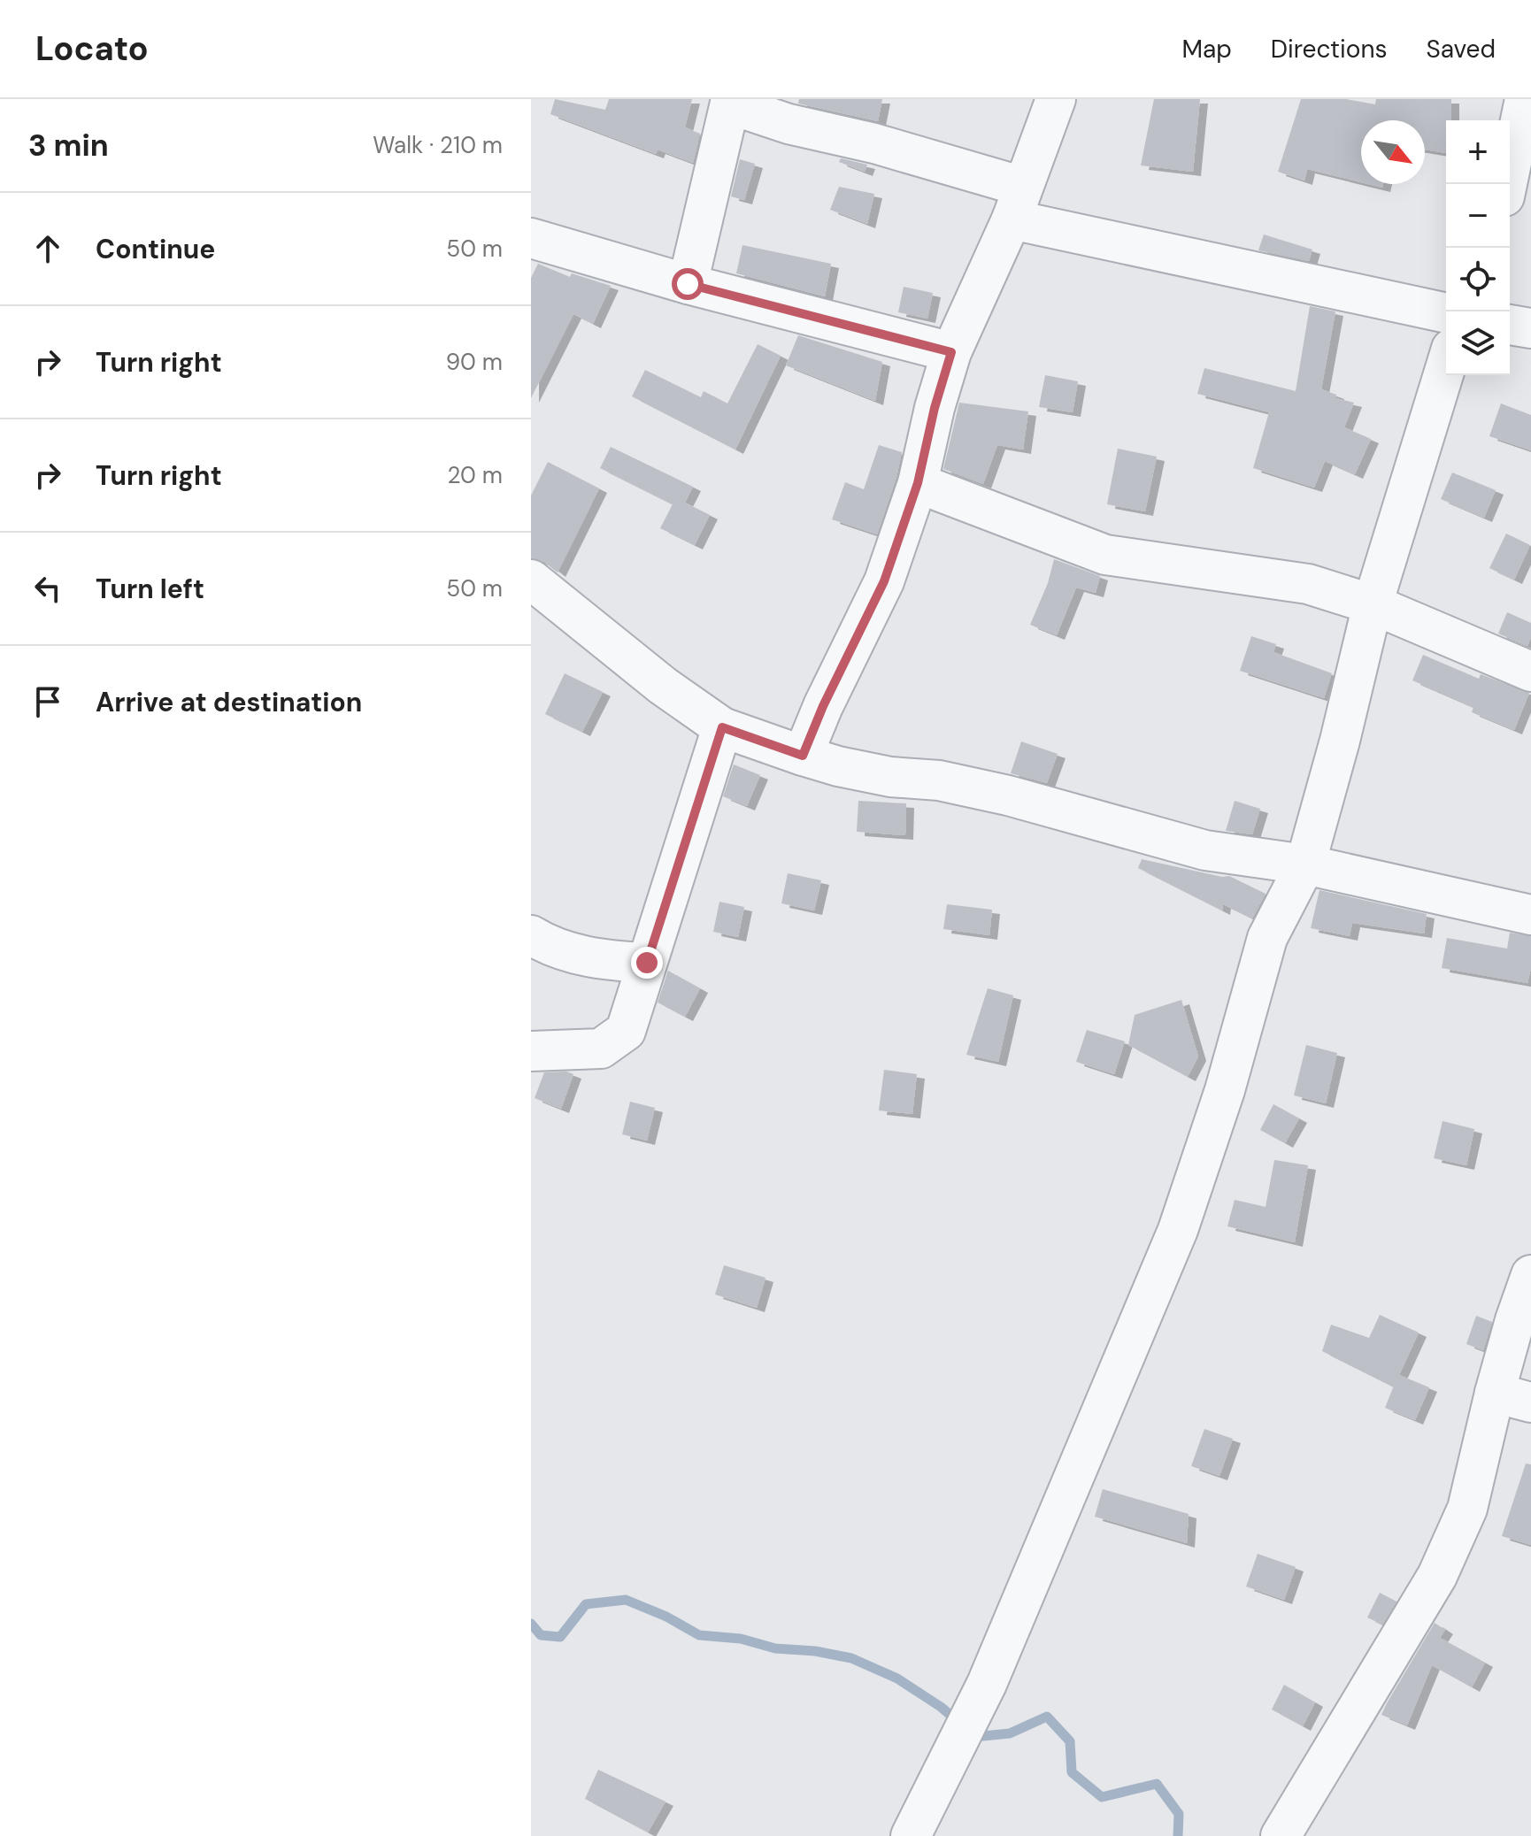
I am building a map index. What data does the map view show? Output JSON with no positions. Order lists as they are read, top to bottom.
{
  "north": "bottom right",
  "page": {
    "header": "Locato",
    "nav": ["Map", "Directions", "Saved"],
    "heading": ["3 min", "Walk · 210 m"],
    "map_buttons": ["+", "−"],
    "list": [
      ["Continue", "50 m"],
      ["Turn right", "90 m"],
      ["Turn right", "20 m"],
      ["Turn left", "50 m"],
      "Arrive at destination"
    ]
  }
}
